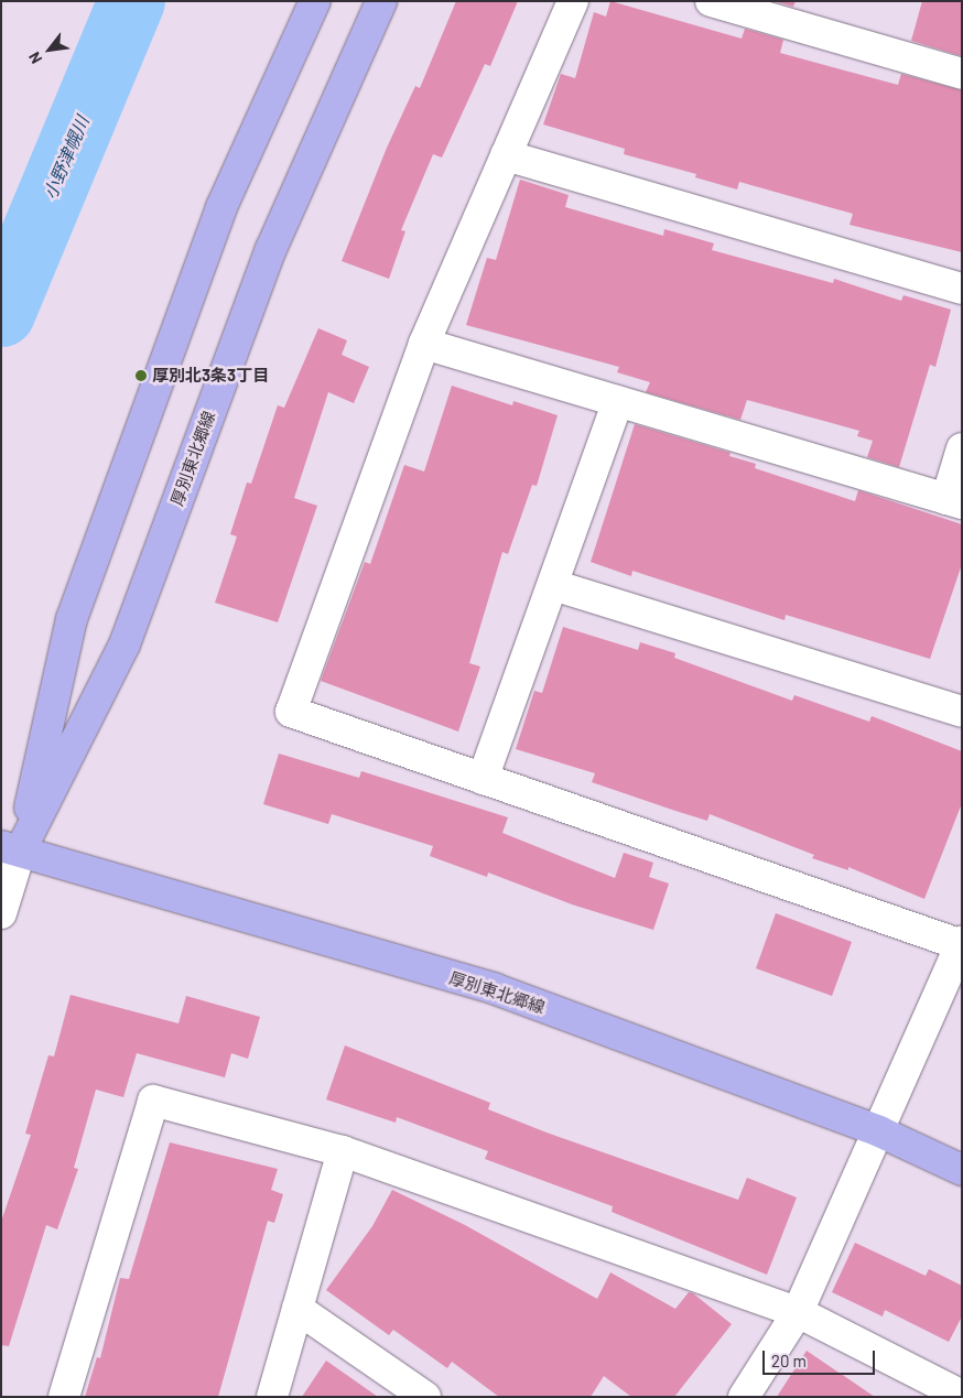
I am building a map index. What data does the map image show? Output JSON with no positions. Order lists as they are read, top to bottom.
{
  "streets": {
    "main road": ["厚別東北郷線"]
  },
  "water": ["小野津幌川"],
  "places": ["厚別北3条3丁目"],
  "scale_bar": "20 m",
  "north": "bottom left"
}
